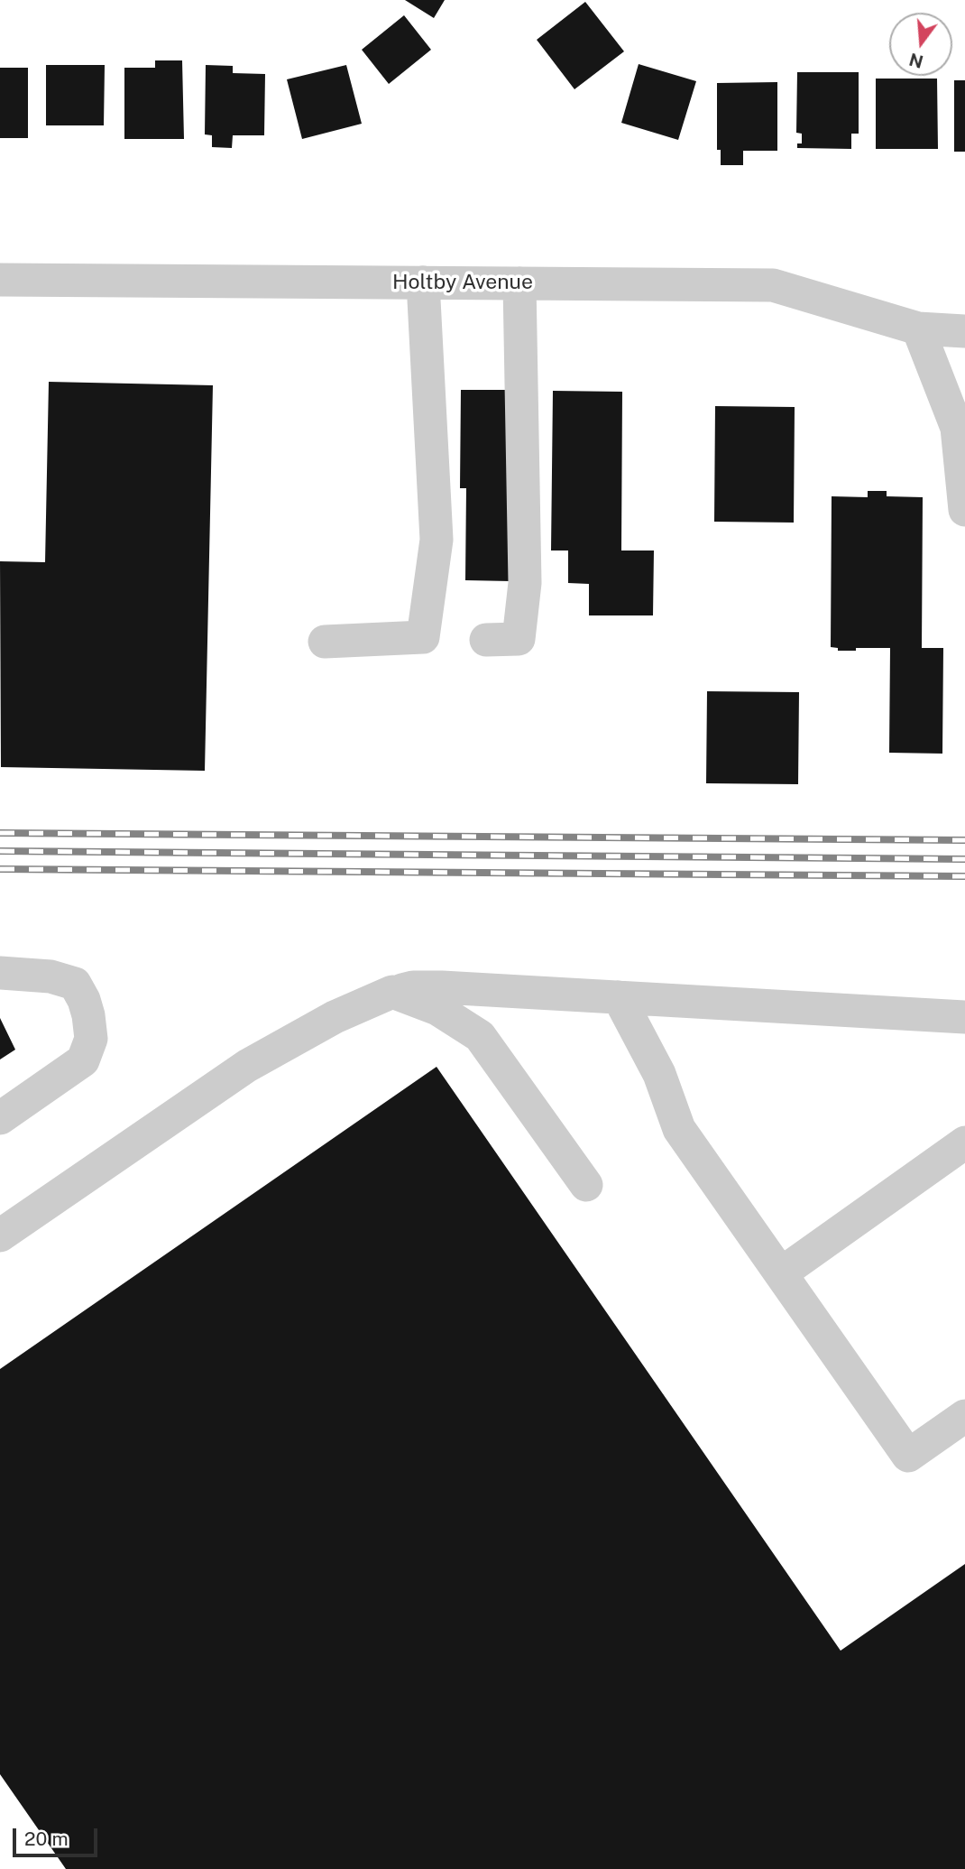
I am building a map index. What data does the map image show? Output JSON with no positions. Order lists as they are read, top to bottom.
{
  "streets": {
    "street": ["Holtby Avenue"]
  },
  "scale_bar": "20 m",
  "north": "bottom"
}
